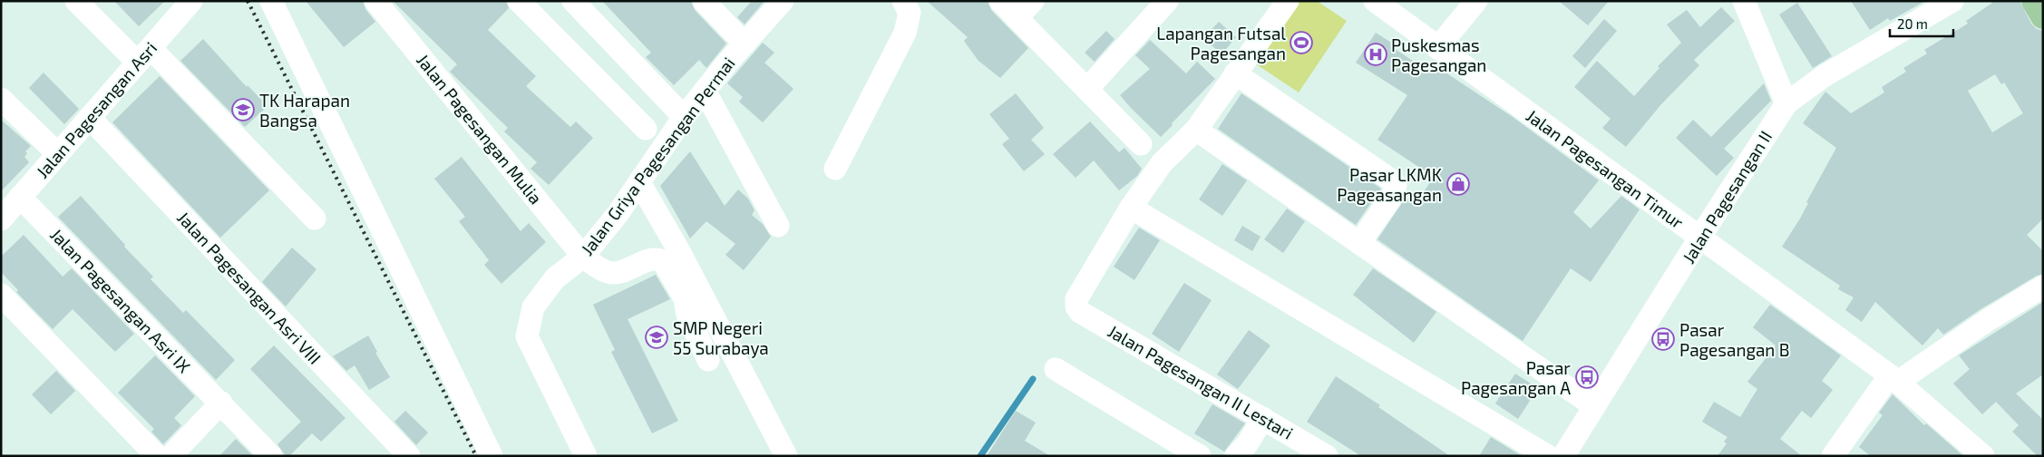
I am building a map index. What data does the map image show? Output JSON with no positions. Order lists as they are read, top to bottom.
{
  "streets": {
    "street": [
      "Jalan Pagesangan Asri",
      "Jalan Pagesangan Mulia",
      "Jalan Griya Pagesangan Permai",
      "Jalan Pagesangan Timur",
      "Jalan Pagesangan II",
      "Jalan Pagesangan Asri VIII",
      "Jalan Pagesangan Asri IX",
      "Jalan Pagesangan II Lestari"
    ]
  },
  "crossings": [
    ["Jalan Pagesangan Asri", "Jalan Pagesangan Asri VIII"],
    ["Jalan Pagesangan Asri", "Jalan Pagesangan Asri IX"],
    ["Jalan Pagesangan Mulia", "Jalan Griya Pagesangan Permai"],
    ["Jalan Pagesangan Timur", "Jalan Pagesangan II"]
  ],
  "places": {
    "sports": ["Lapangan Futsal Pagesangan"],
    "hospital": ["Puskesmas Pagesangan"],
    "school or university": ["TK Harapan Bangsa", "SMP Negeri 55 Surabaya"],
    "shop": ["Pasar LKMK Pageasangan"],
    "bus stop": ["Pasar Pagesangan B", "Pasar Pagesangan A"]
  },
  "scale_bar": "20 m"
}
